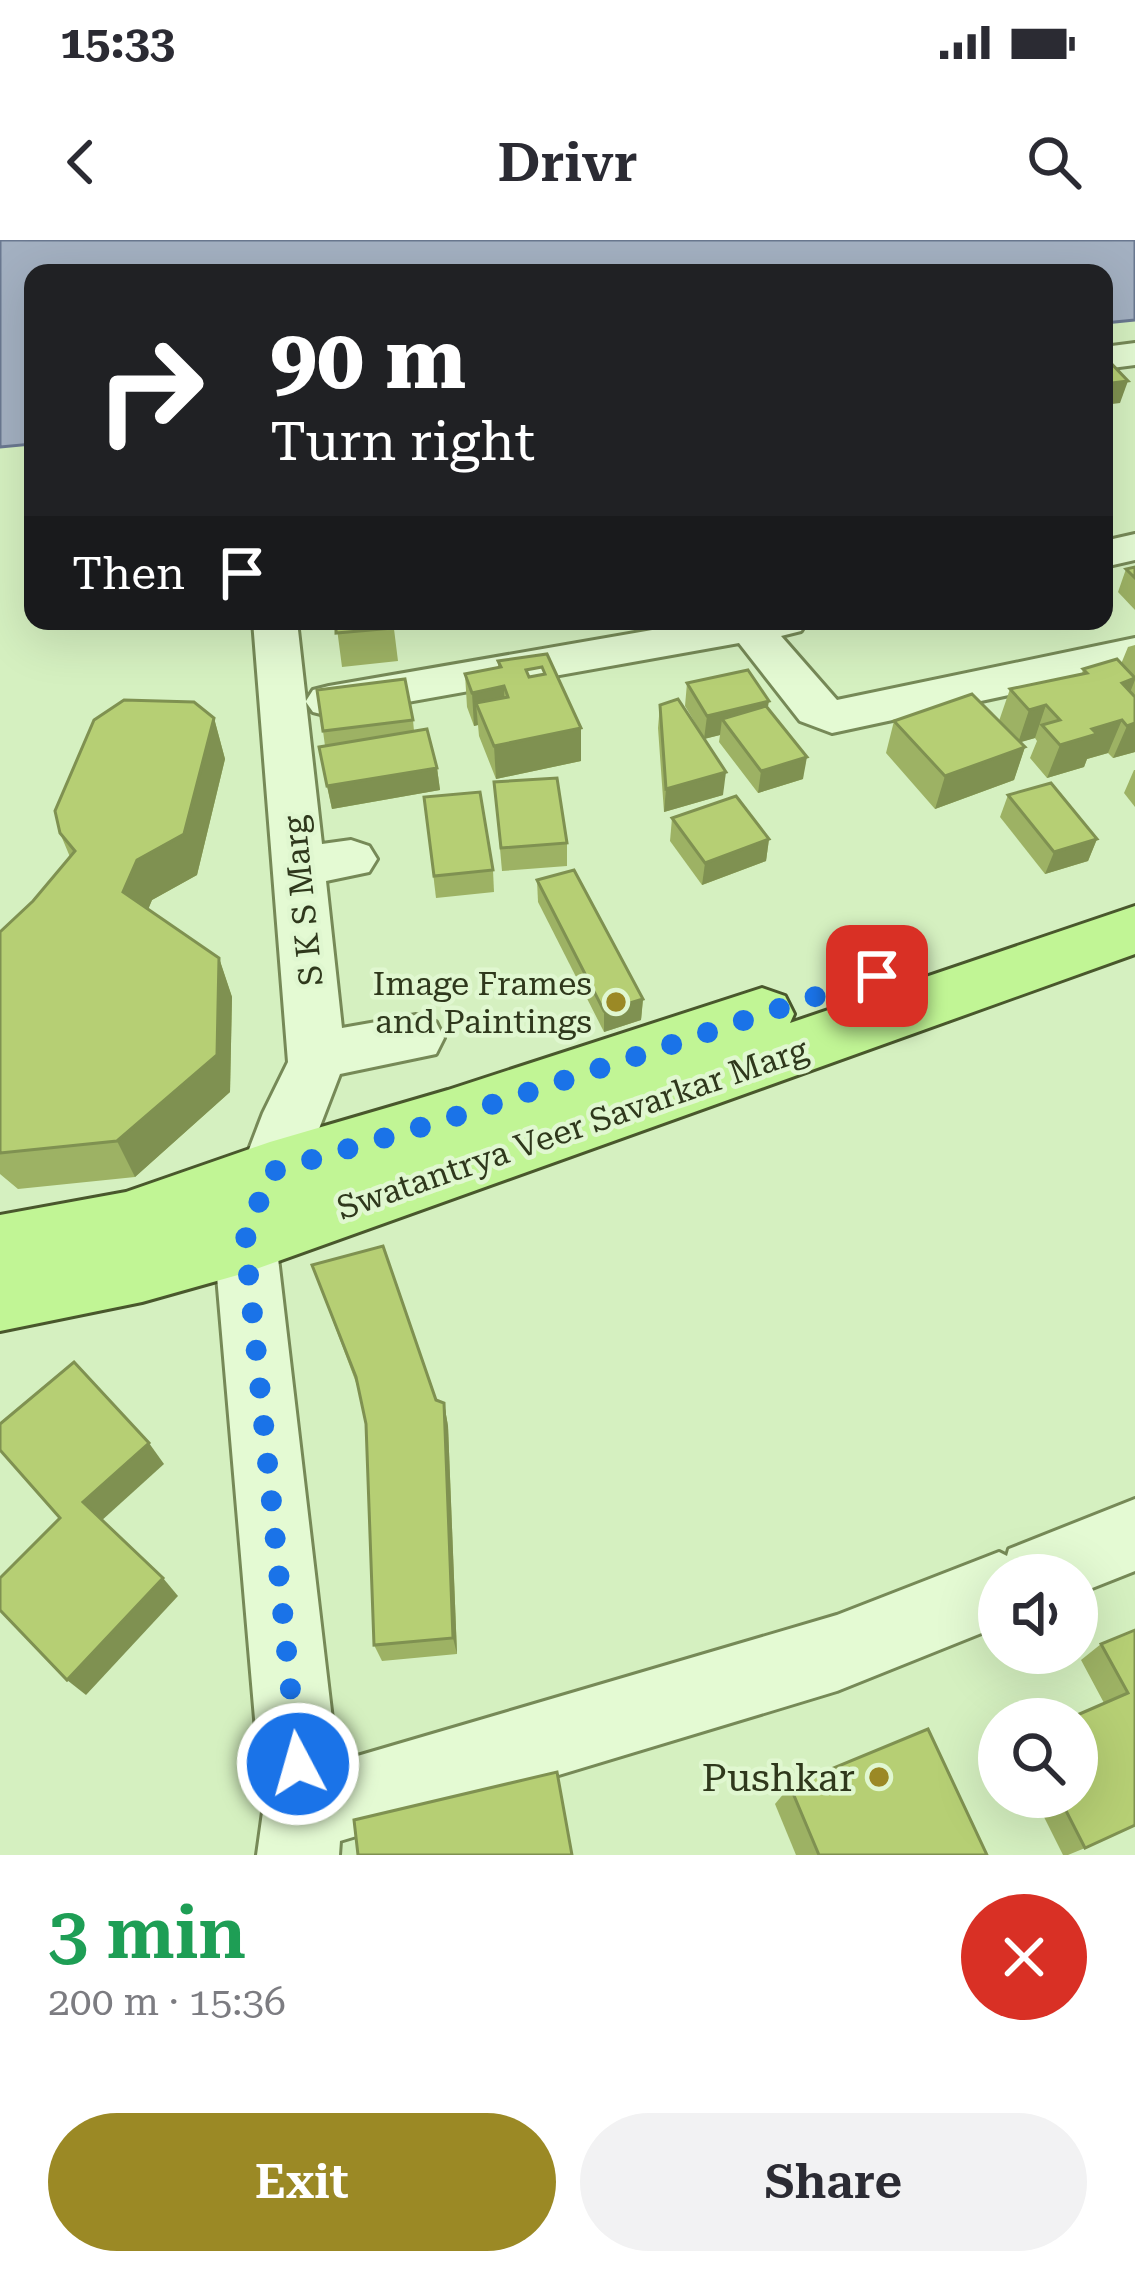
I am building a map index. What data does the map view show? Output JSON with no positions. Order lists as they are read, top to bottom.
{
  "streets": {
    "main road": ["Swatantrya Veer Savarkar Marg"],
    "street": ["S K S Marg"]
  },
  "crossings": [
    ["S K S Marg", "Swatantrya Veer Savarkar Marg"]
  ],
  "places": ["Image Frames and Paintings", "Pushkar"],
  "page": {
    "status": "15:33",
    "header": "Drivr",
    "turn": ["90 m", "Turn right"],
    "then": "Then",
    "heading": ["3 min", "200 m · 15:36"],
    "buttons": ["Exit", "Share"]
  }
}
